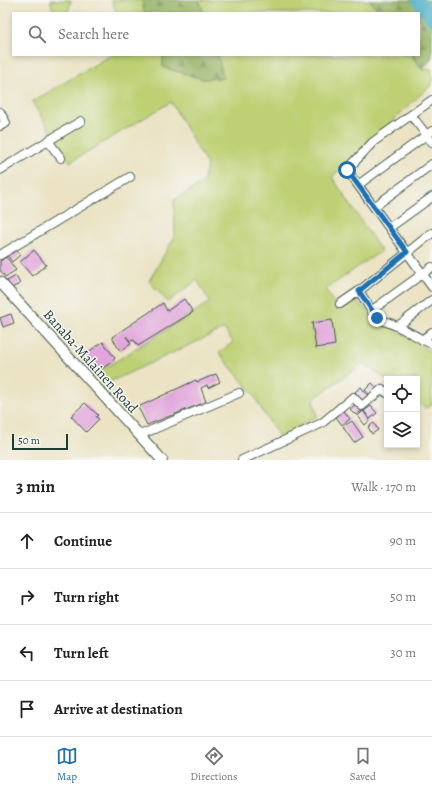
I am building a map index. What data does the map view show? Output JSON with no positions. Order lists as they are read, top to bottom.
{
  "streets": {
    "street": ["Banaba-Malainen Road"]
  },
  "scale_bar": "50 m",
  "page": {
    "search": "Search here",
    "scale": "50 m",
    "heading": ["3 min", "Walk · 170 m"],
    "list": [
      ["Continue", "90 m"],
      ["Turn right", "50 m"],
      ["Turn left", "30 m"],
      "Arrive at destination"
    ],
    "nav": ["Map", "Directions", "Saved"]
  }
}
